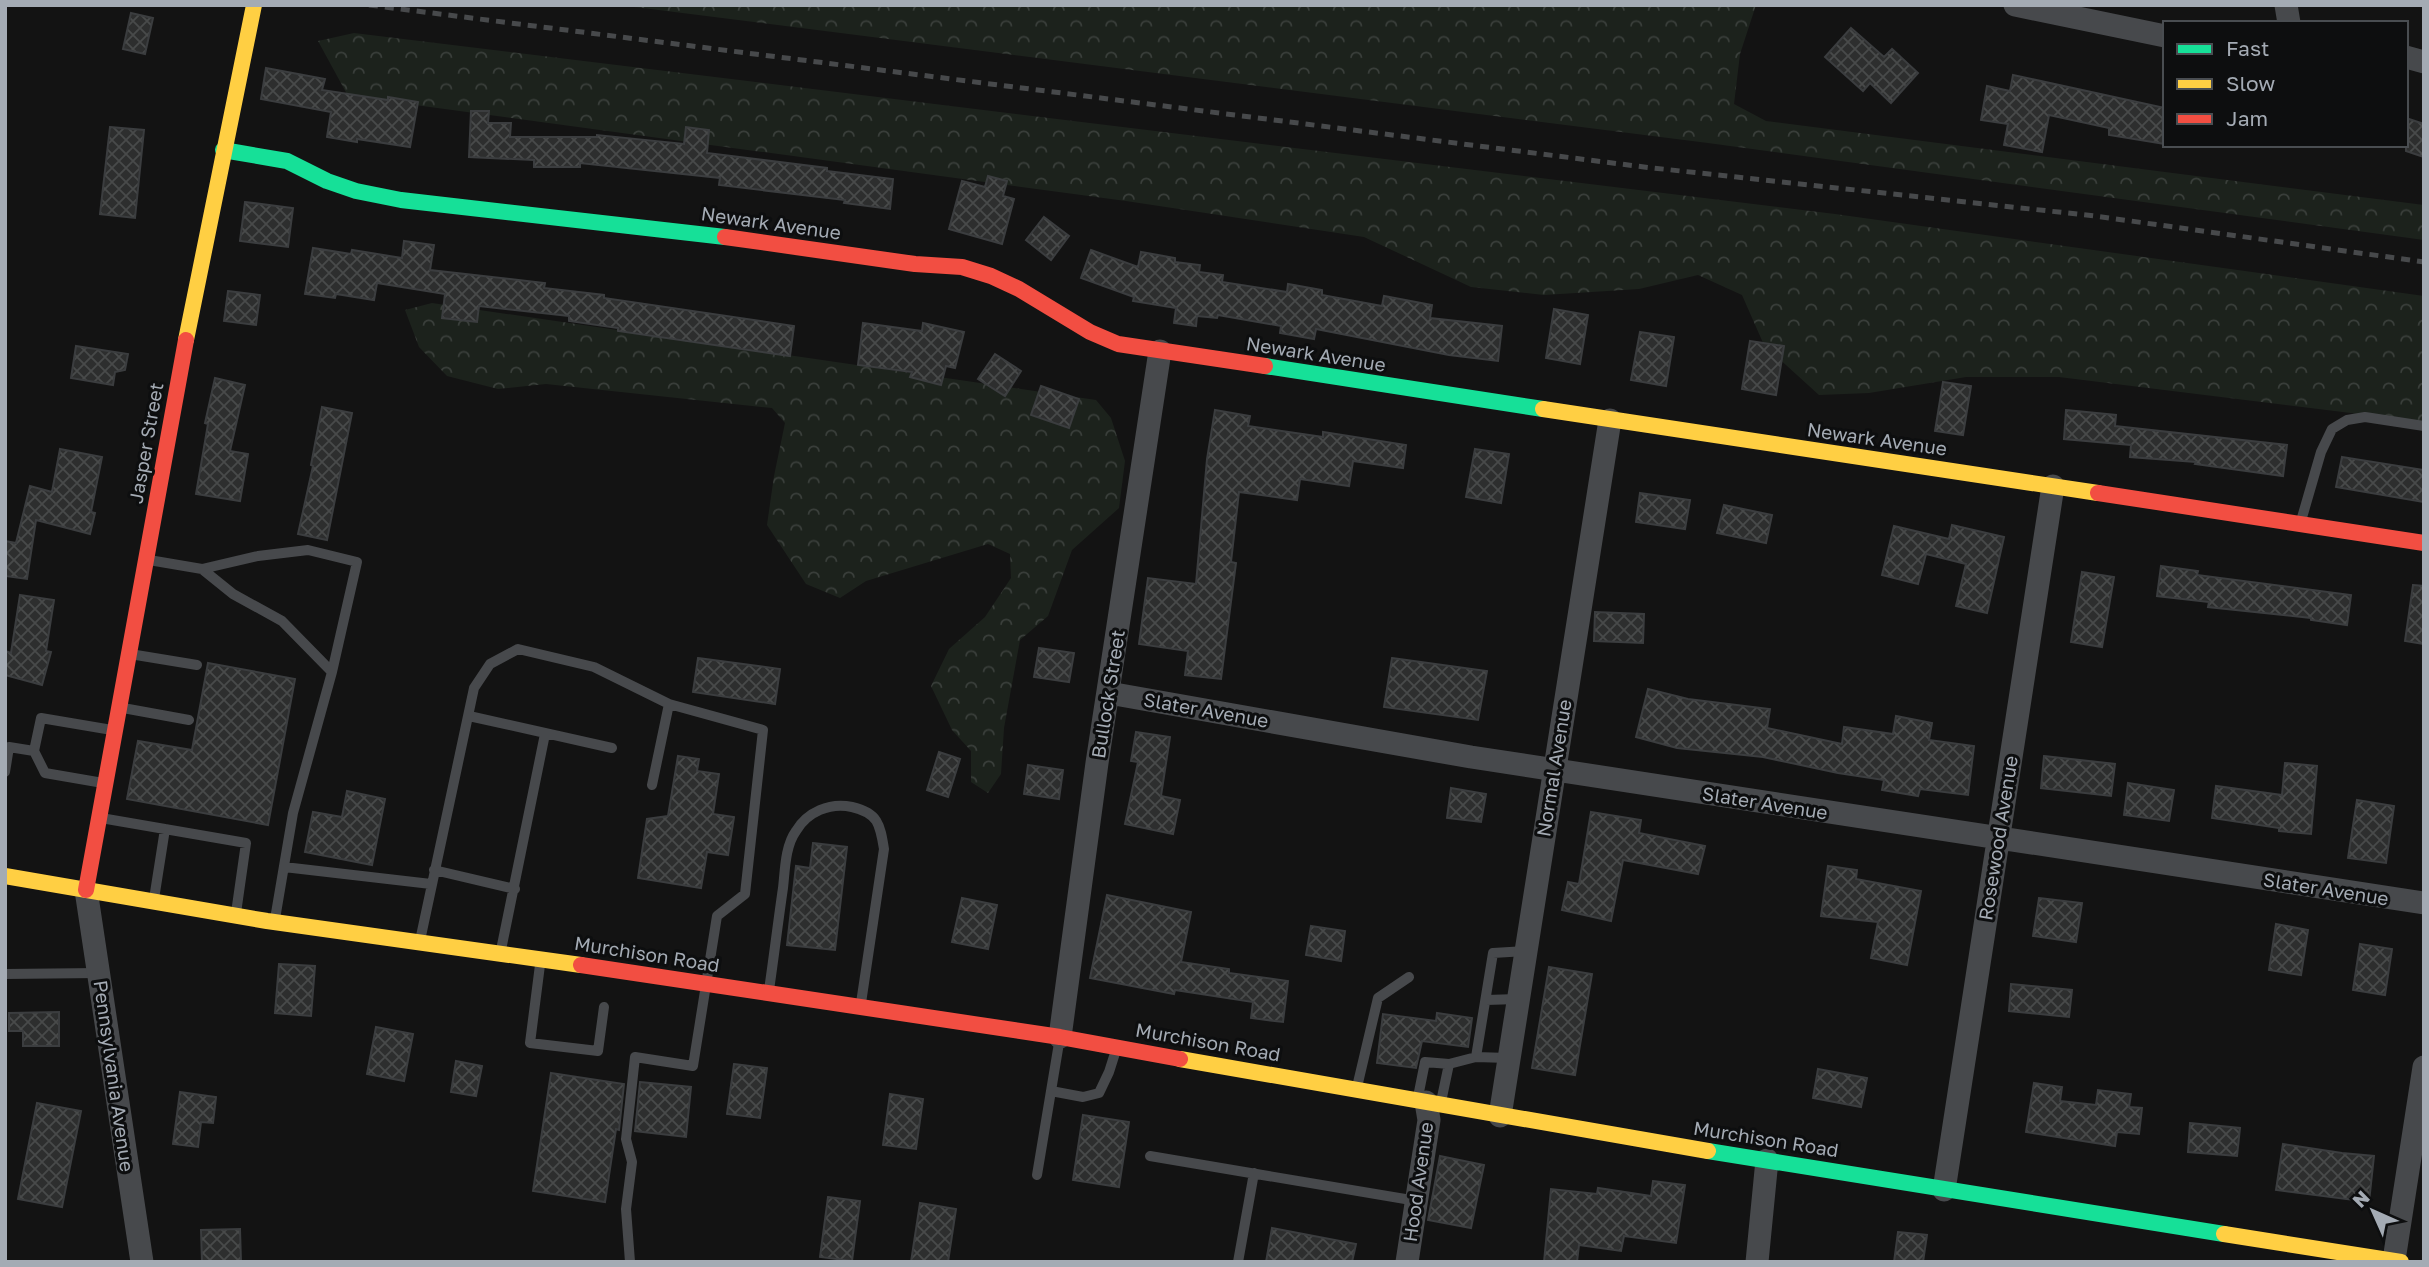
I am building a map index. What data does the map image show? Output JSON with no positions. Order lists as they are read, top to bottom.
{
  "streets": {
    "street": [
      "Newark Avenue",
      "Jasper Street",
      "Bullock Street",
      "Slater Avenue",
      "Normal Avenue",
      "Rosewood Avenue",
      "Murchison Road",
      "Pennsylvania Avenue",
      "Hood Avenue"
    ]
  },
  "crossings": [
    ["Newark Avenue", "Jasper Street"],
    ["Newark Avenue", "Bullock Street"],
    ["Newark Avenue", "Normal Avenue"],
    ["Newark Avenue", "Rosewood Avenue"],
    ["Jasper Street", "Murchison Road"],
    ["Jasper Street", "Pennsylvania Avenue"],
    ["Bullock Street", "Slater Avenue"],
    ["Bullock Street", "Murchison Road"],
    ["Slater Avenue", "Normal Avenue"],
    ["Slater Avenue", "Rosewood Avenue"],
    ["Normal Avenue", "Murchison Road"],
    ["Rosewood Avenue", "Murchison Road"],
    ["Murchison Road", "Pennsylvania Avenue"],
    ["Murchison Road", "Hood Avenue"]
  ],
  "legend": ["Fast", "Slow", "Jam"],
  "north": "top left"
}
